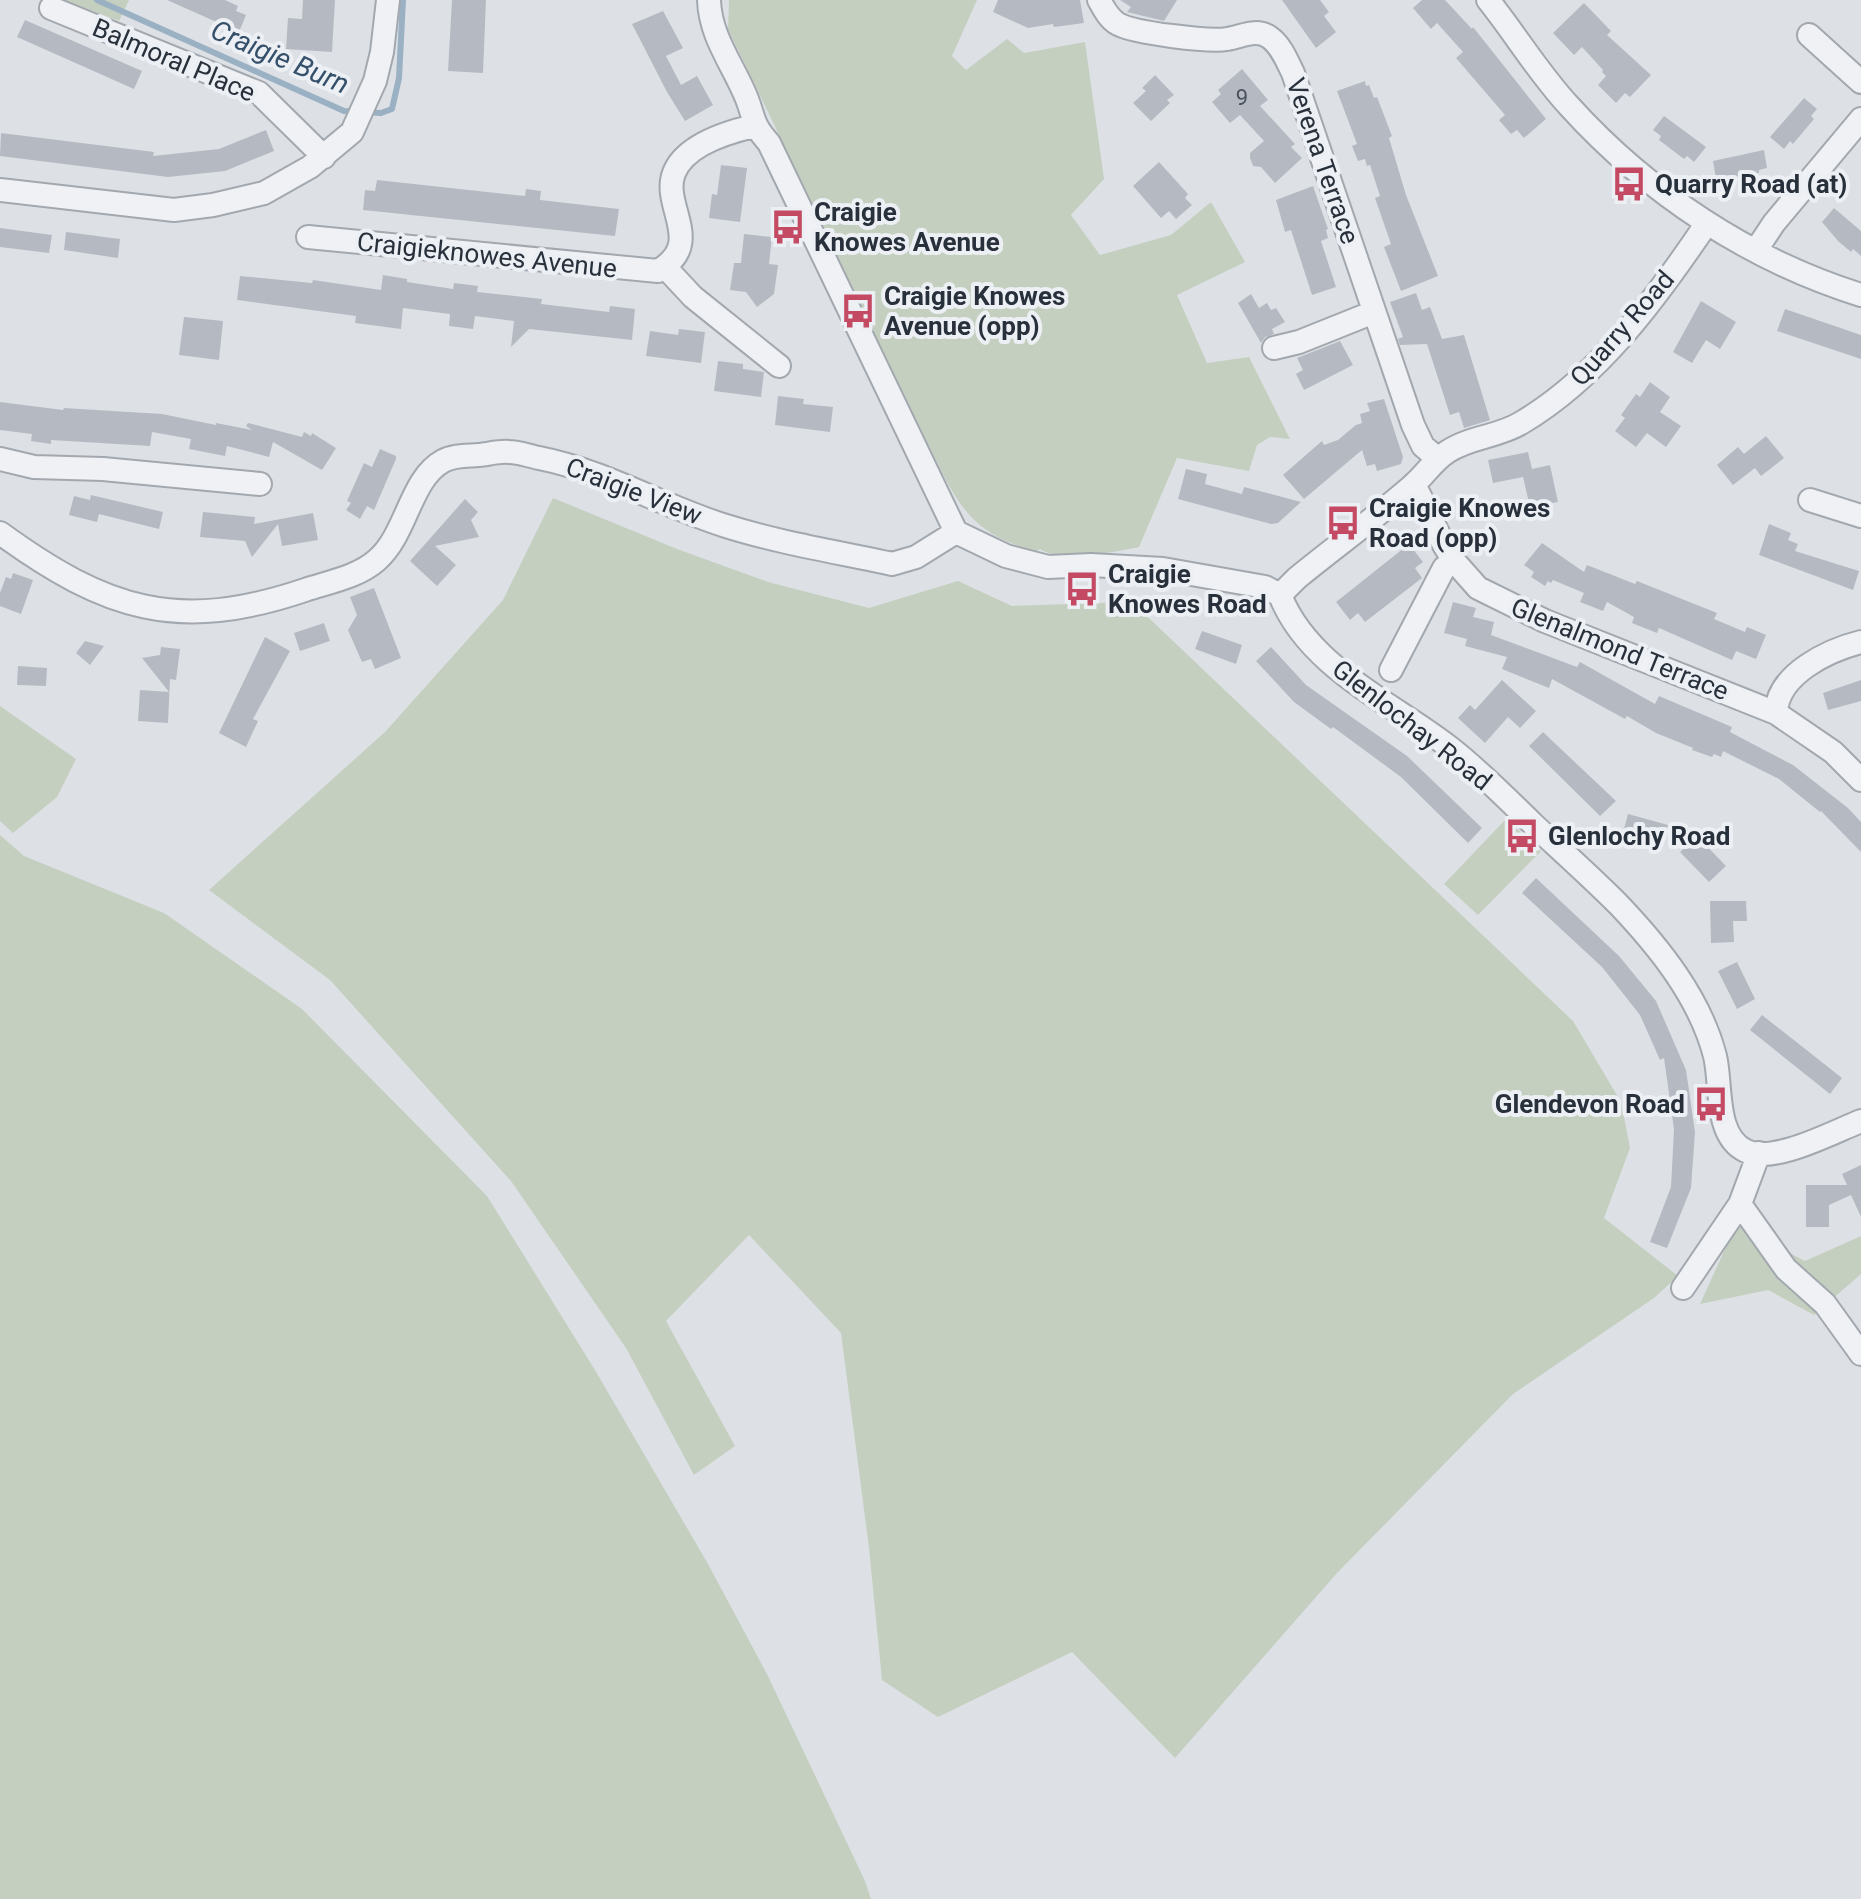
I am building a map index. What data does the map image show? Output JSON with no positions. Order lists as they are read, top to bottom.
{
  "streets": {
    "street": [
      "Balmoral Place",
      "Verena Terrace",
      "Craigieknowes Avenue",
      "Quarry Road",
      "Craigie View",
      "Glenalmond Terrace",
      "Glenlochay Road"
    ]
  },
  "crossings": [
    ["Verena Terrace", "Quarry Road"]
  ],
  "water": ["Craigie Burn"],
  "places": {
    "bus stop": [
      "Quarry Road (at)",
      "Craigie Knowes Avenue",
      "Craigie Knowes Avenue (opp)",
      "Craigie Knowes Road (opp)",
      "Craigie Knowes Road",
      "Glenlochy Road",
      "Glendevon Road"
    ]
  },
  "house_numbers": ["9"]
}
